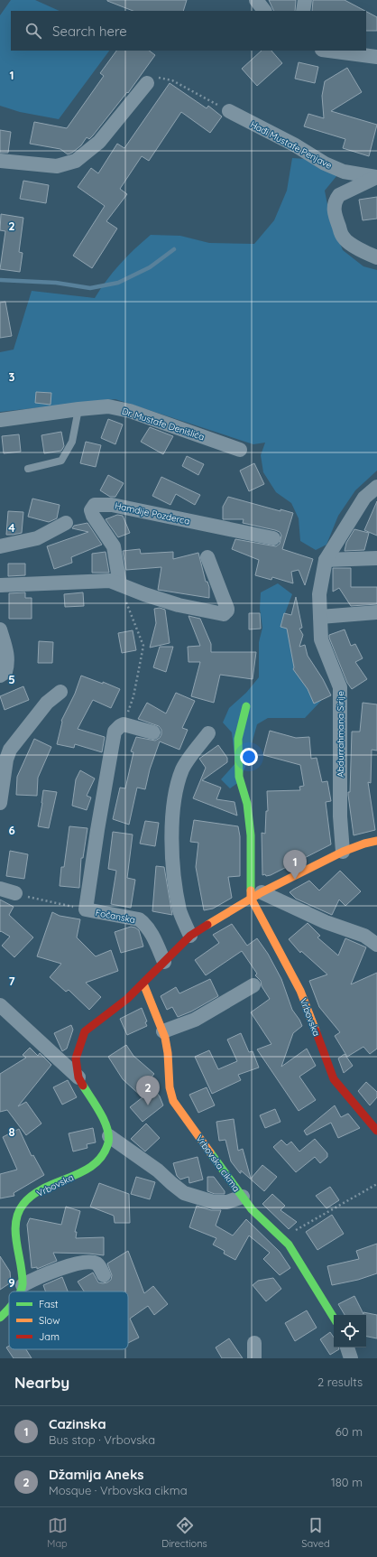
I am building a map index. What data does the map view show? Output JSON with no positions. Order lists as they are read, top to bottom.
{
  "streets": {
    "street": [
      "Hađi Mustafe Penjave",
      "Dr. Mustafe Denišlića",
      "Hamdije Pozderca",
      "Abdurrahmana Sirije",
      "Fočanska",
      "Vrbovska",
      "Vrbovska cikma"
    ]
  },
  "legend": ["Fast", "Slow", "Jam"],
  "page": {
    "search": "Search here",
    "pins": ["1", "2"],
    "heading": ["Nearby", "2 results"],
    "list": [
      {
        "mark": "1",
        "name": "Cazinska",
        "note": "Bus stop · Vrbovska",
        "value": "60 m"
      },
      {
        "mark": "2",
        "name": "Džamija Aneks",
        "note": "Mosque · Vrbovska cikma",
        "value": "180 m"
      }
    ],
    "nav": ["Map", "Directions", "Saved"]
  },
  "grid": {
    "rows": [
      "1",
      "2",
      "3",
      "4",
      "5",
      "6",
      "7",
      "8",
      "9"
    ]
  }
}
